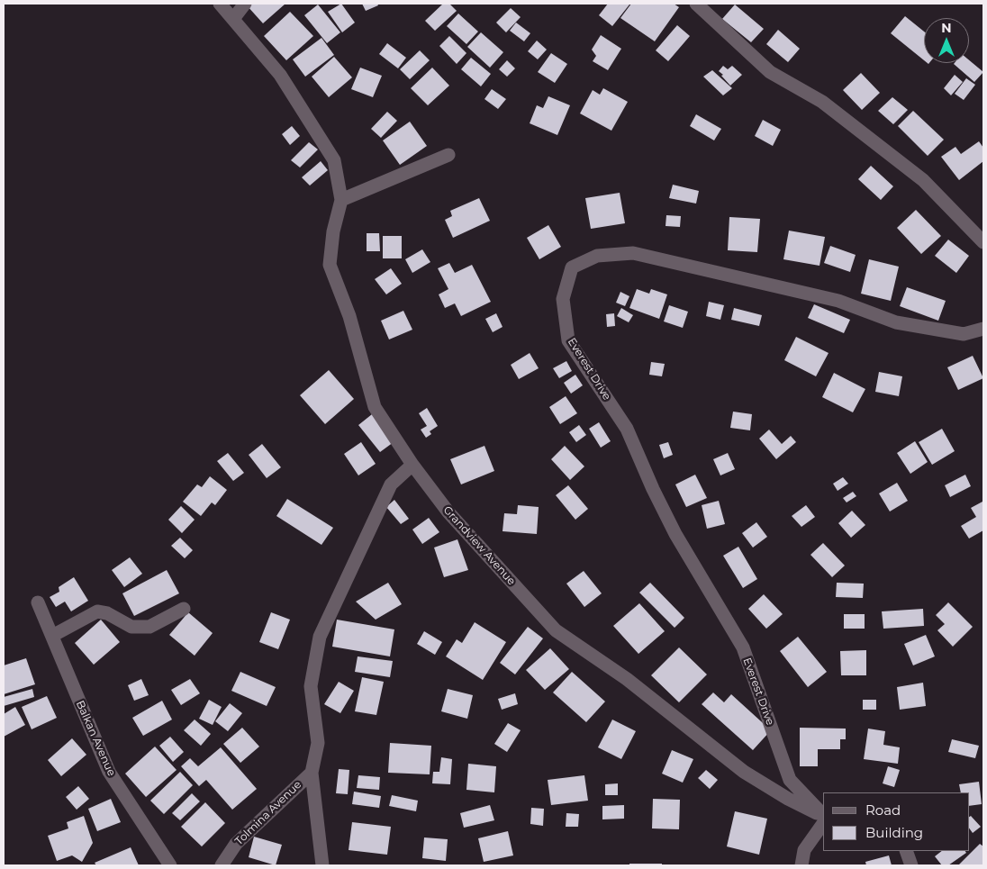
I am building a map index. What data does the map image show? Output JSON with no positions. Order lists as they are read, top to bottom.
{
  "streets": {
    "street": [
      "Everest Drive",
      "Grandview Avenue",
      "Balkan Avenue",
      "Tolmina Avenue"
    ]
  },
  "legend": ["Road", "Building"],
  "north": "top"
}
